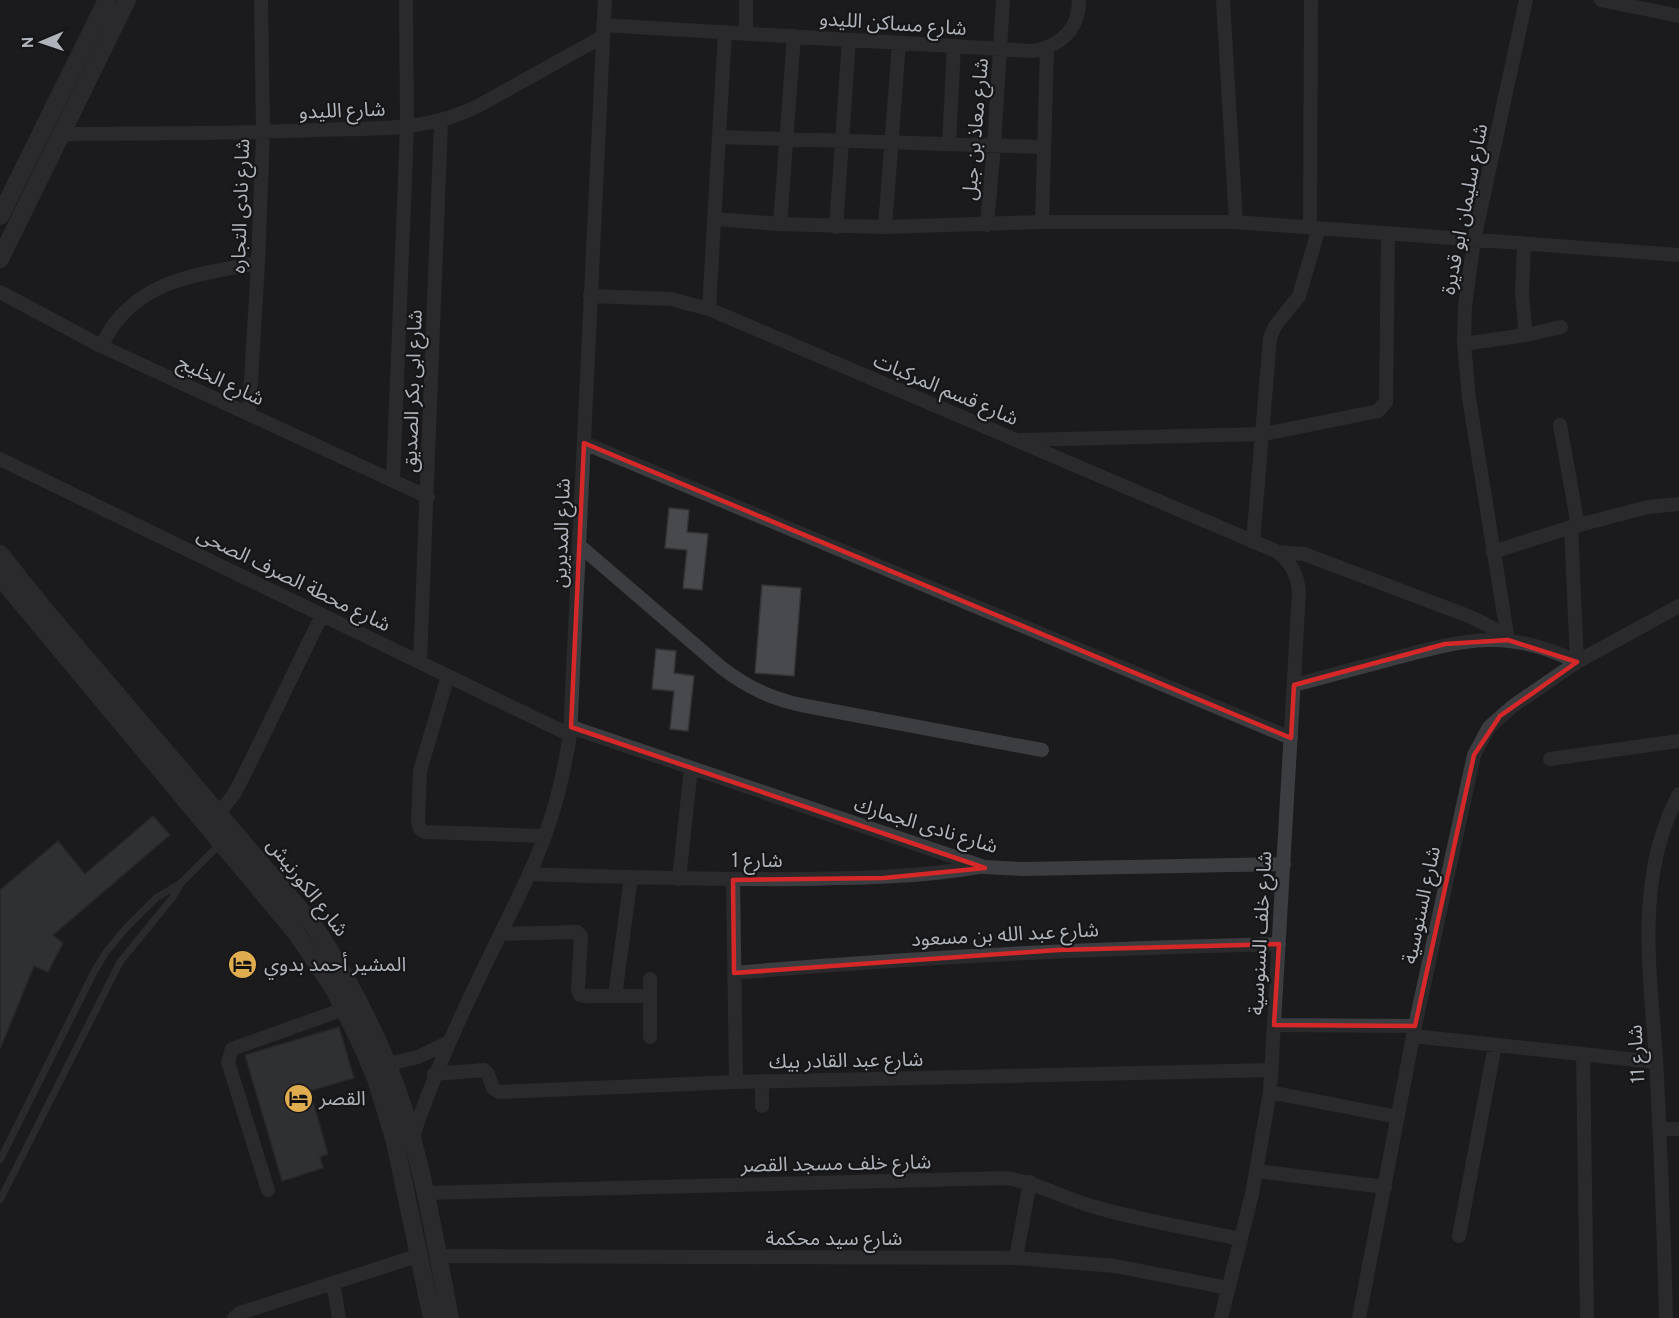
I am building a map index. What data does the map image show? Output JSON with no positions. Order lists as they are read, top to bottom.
{
  "streets": {
    "street": [
      "شارع مساكن الليدو",
      "شارع الليدو",
      "شارع معاذ بن جبل",
      "شارع نادى التجاره",
      "شارع سليمان ابو قديرة",
      "شارع الخليج",
      "شارع قسم المركبات",
      "شارع ابى بكر الصديق",
      "شارع المديرين",
      "شارع محطة الصرف الصحى",
      "شارع نادى الجمارك",
      "شارع 1",
      "شارع الكورنيش",
      "شارع السنوسية",
      "شارع خلف السنوسية",
      "شارع عبد الله بن مسعود",
      "شارع 11",
      "شارع عبد القادر بيك",
      "شارع خلف مسجد القصر",
      "شارع سيد محكمة"
    ]
  },
  "crossings": [
    ["شارع مساكن الليدو", "شارع الليدو"],
    ["شارع مساكن الليدو", "شارع معاذ بن جبل"],
    ["شارع مساكن الليدو", "شارع المديرين"],
    ["شارع الليدو", "شارع نادى التجاره"],
    ["شارع الليدو", "شارع ابى بكر الصديق"],
    ["شارع الليدو", "شارع المديرين"],
    ["شارع نادى التجاره", "شارع الخليج"],
    ["شارع الخليج", "شارع ابى بكر الصديق"],
    ["شارع قسم المركبات", "شارع المديرين"],
    ["شارع قسم المركبات", "شارع خلف السنوسية"],
    ["شارع ابى بكر الصديق", "شارع محطة الصرف الصحى"],
    ["شارع المديرين", "شارع محطة الصرف الصحى"],
    ["شارع المديرين", "شارع نادى الجمارك"],
    ["شارع المديرين", "شارع 1"],
    ["شارع المديرين", "شارع الكورنيش"],
    ["شارع المديرين", "شارع عبد القادر بيك"],
    ["شارع محطة الصرف الصحى", "شارع نادى الجمارك"],
    ["شارع نادى الجمارك", "شارع 1"],
    ["شارع نادى الجمارك", "شارع خلف السنوسية"],
    ["شارع الكورنيش", "شارع خلف مسجد القصر"],
    ["شارع الكورنيش", "شارع سيد محكمة"],
    ["شارع خلف السنوسية", "شارع عبد الله بن مسعود"],
    ["شارع خلف السنوسية", "شارع عبد القادر بيك"],
    ["شارع خلف السنوسية", "شارع خلف مسجد القصر"],
    ["شارع خلف السنوسية", "شارع سيد محكمة"]
  ],
  "places": {
    "hotel": ["المشير أحمد بدوي", "القصر"]
  },
  "north": "left"
}
